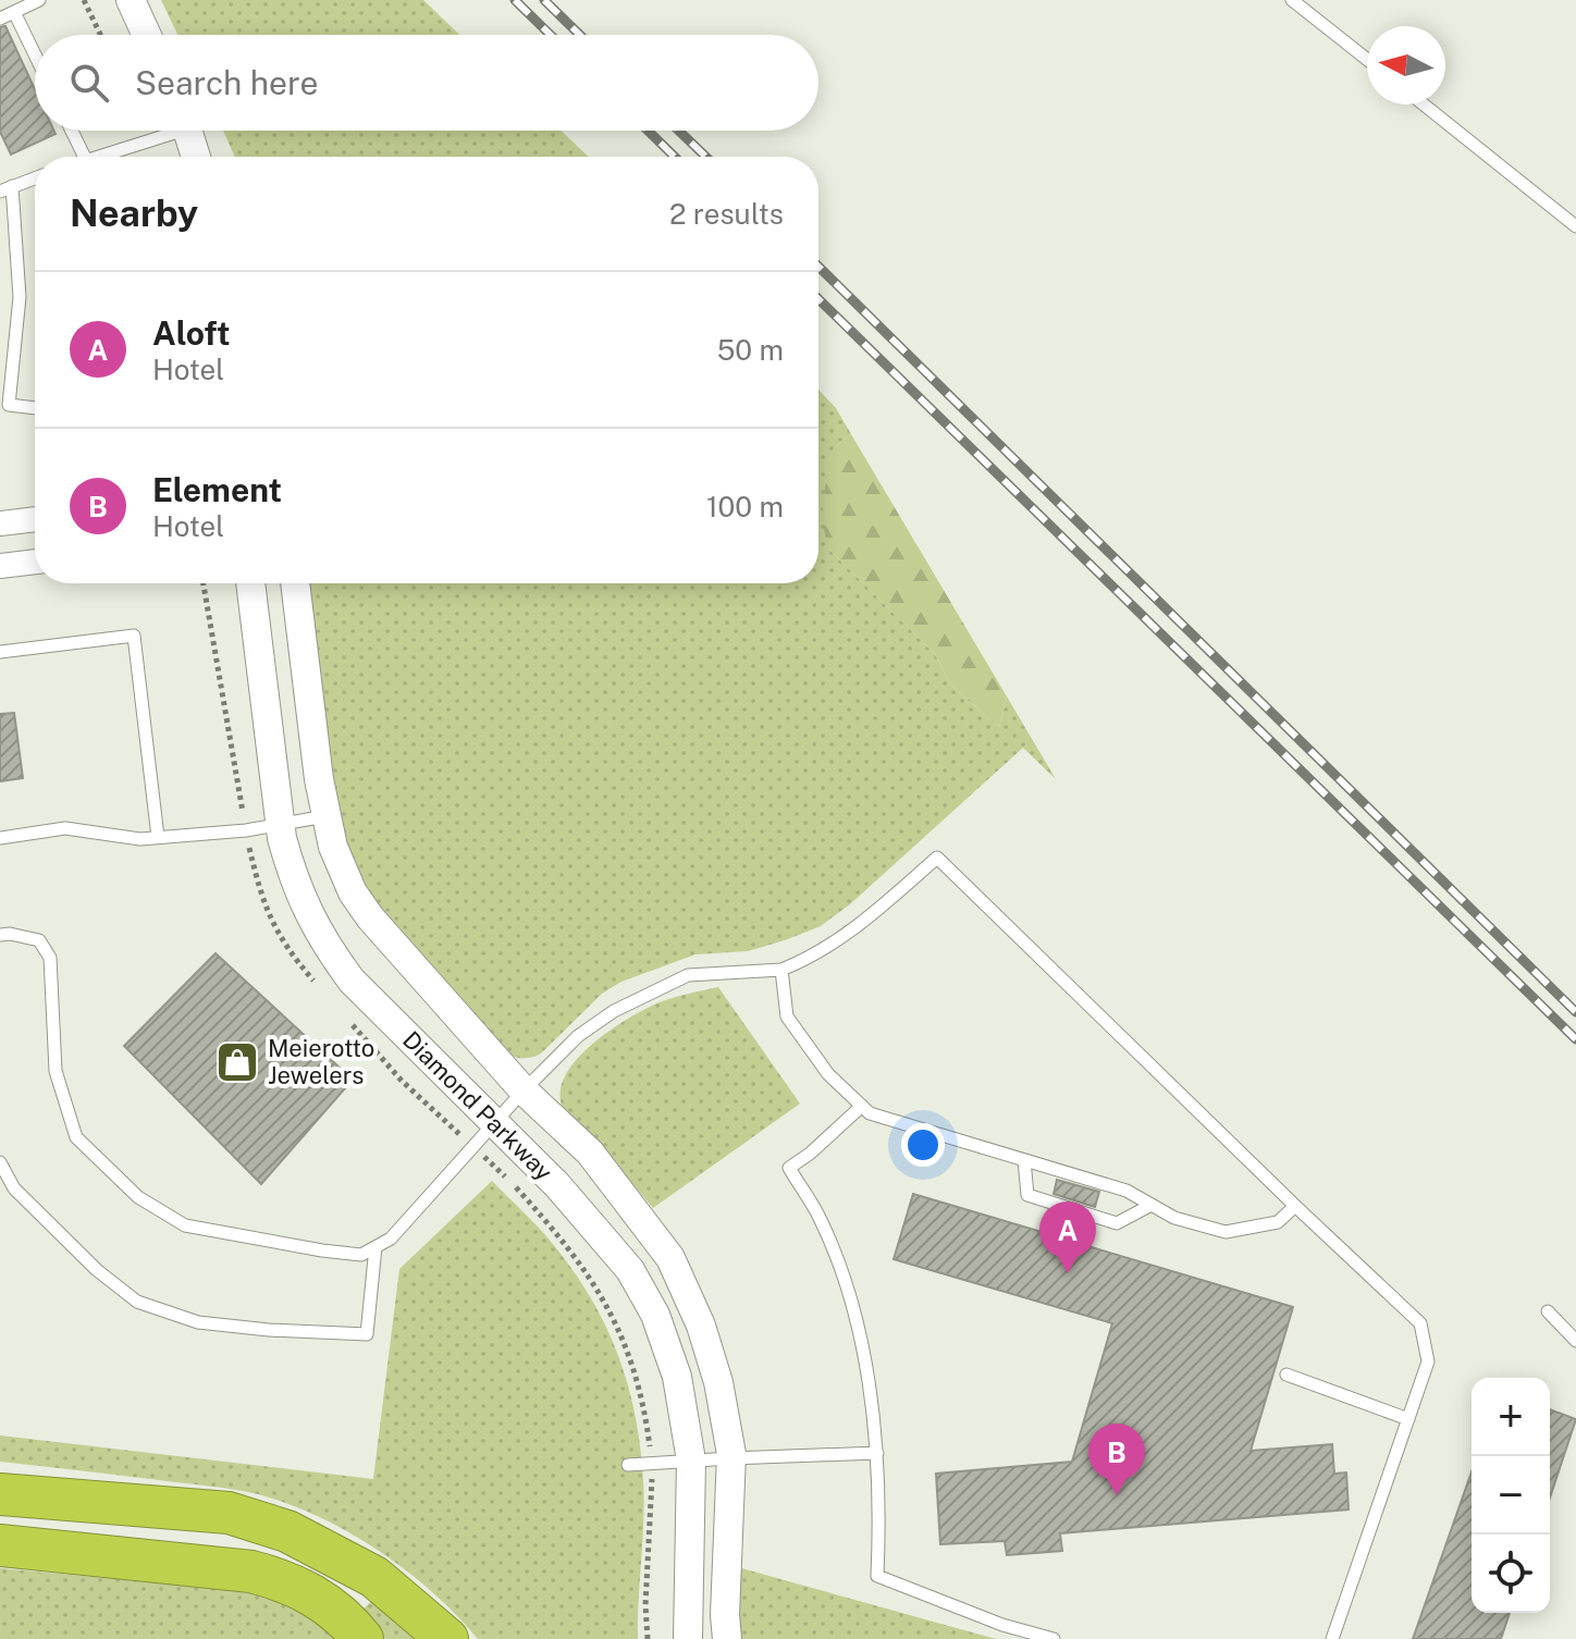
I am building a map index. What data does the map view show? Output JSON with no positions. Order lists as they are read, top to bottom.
{
  "streets": {
    "street": ["Diamond Parkway"]
  },
  "places": {
    "shop": ["Meierotto Jewelers"]
  },
  "north": "left",
  "page": {
    "search": "Search here",
    "heading": ["Nearby", "2 results"],
    "list": [
      {
        "mark": "A",
        "name": "Aloft",
        "note": "Hotel",
        "value": "50 m"
      },
      {
        "mark": "B",
        "name": "Element",
        "note": "Hotel",
        "value": "100 m"
      }
    ],
    "pins": ["A", "B"],
    "map_buttons": ["+", "−"]
  }
}
